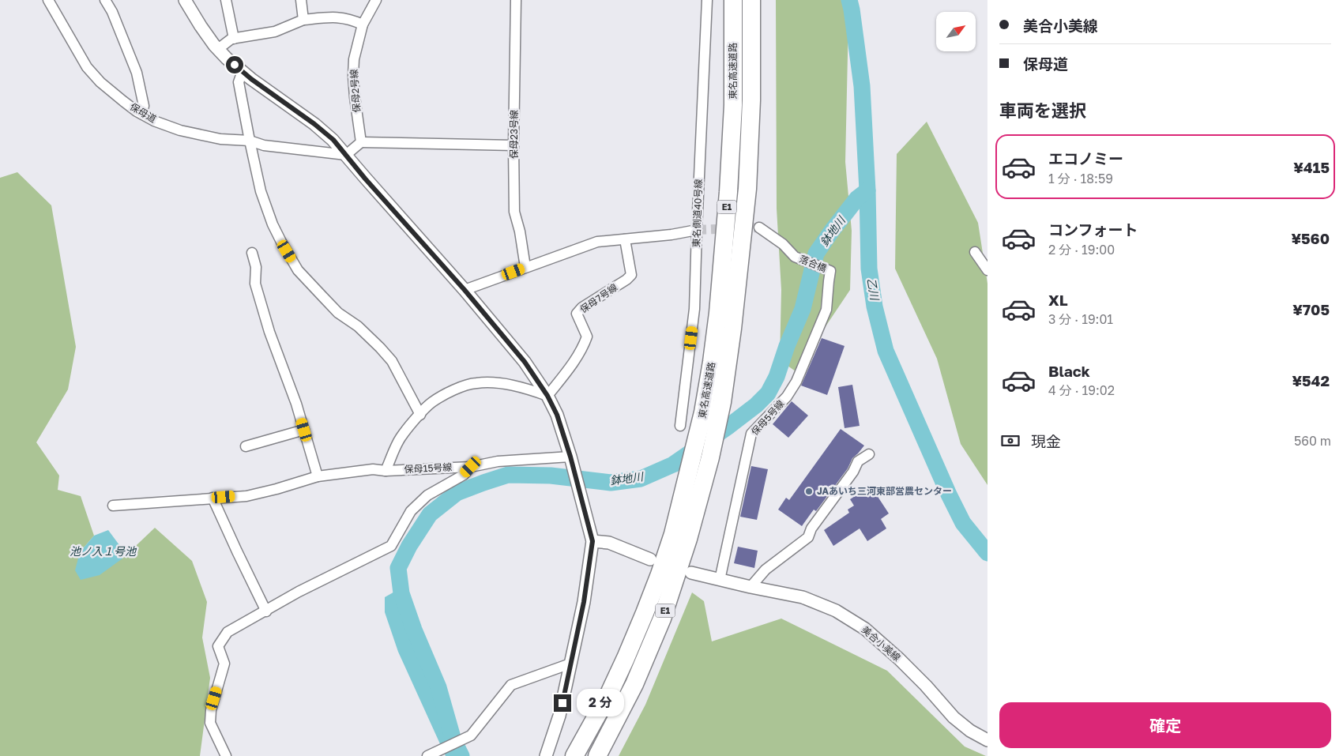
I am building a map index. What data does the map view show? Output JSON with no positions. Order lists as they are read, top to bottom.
{
  "streets": {
    "highway": ["東名高速道路", "E1"],
    "street": [
      "保母2号線",
      "保母道",
      "保母23号線",
      "東名側道40号線",
      "落合橋",
      "保母7号線",
      "保母5号線",
      "保母15号線",
      "美合小美線"
    ]
  },
  "crossings": [
    ["落合橋", "保母5号線"],
    ["保母5号線", "美合小美線"]
  ],
  "water": ["鉢地川", "乙川", "池ノ入１号池"],
  "places": ["JAあいち三河東部営農センター"],
  "north": "top right",
  "page": {
    "banner": ["美合小美線", "保母道"],
    "heading": "車両を選択",
    "list": [
      {
        "name": "エコノミー",
        "note": "1 分 · 18:59",
        "value": "¥415"
      },
      {
        "name": "コンフォート",
        "note": "2 分 · 19:00",
        "value": "¥560"
      },
      {
        "name": "XL",
        "note": "3 分 · 19:01",
        "value": "¥705"
      },
      {
        "name": "Black",
        "note": "4 分 · 19:02",
        "value": "¥542"
      }
    ],
    "pay": ["現金", "560 m"],
    "bubble": "2 分",
    "buttons": "確定"
  }
}
